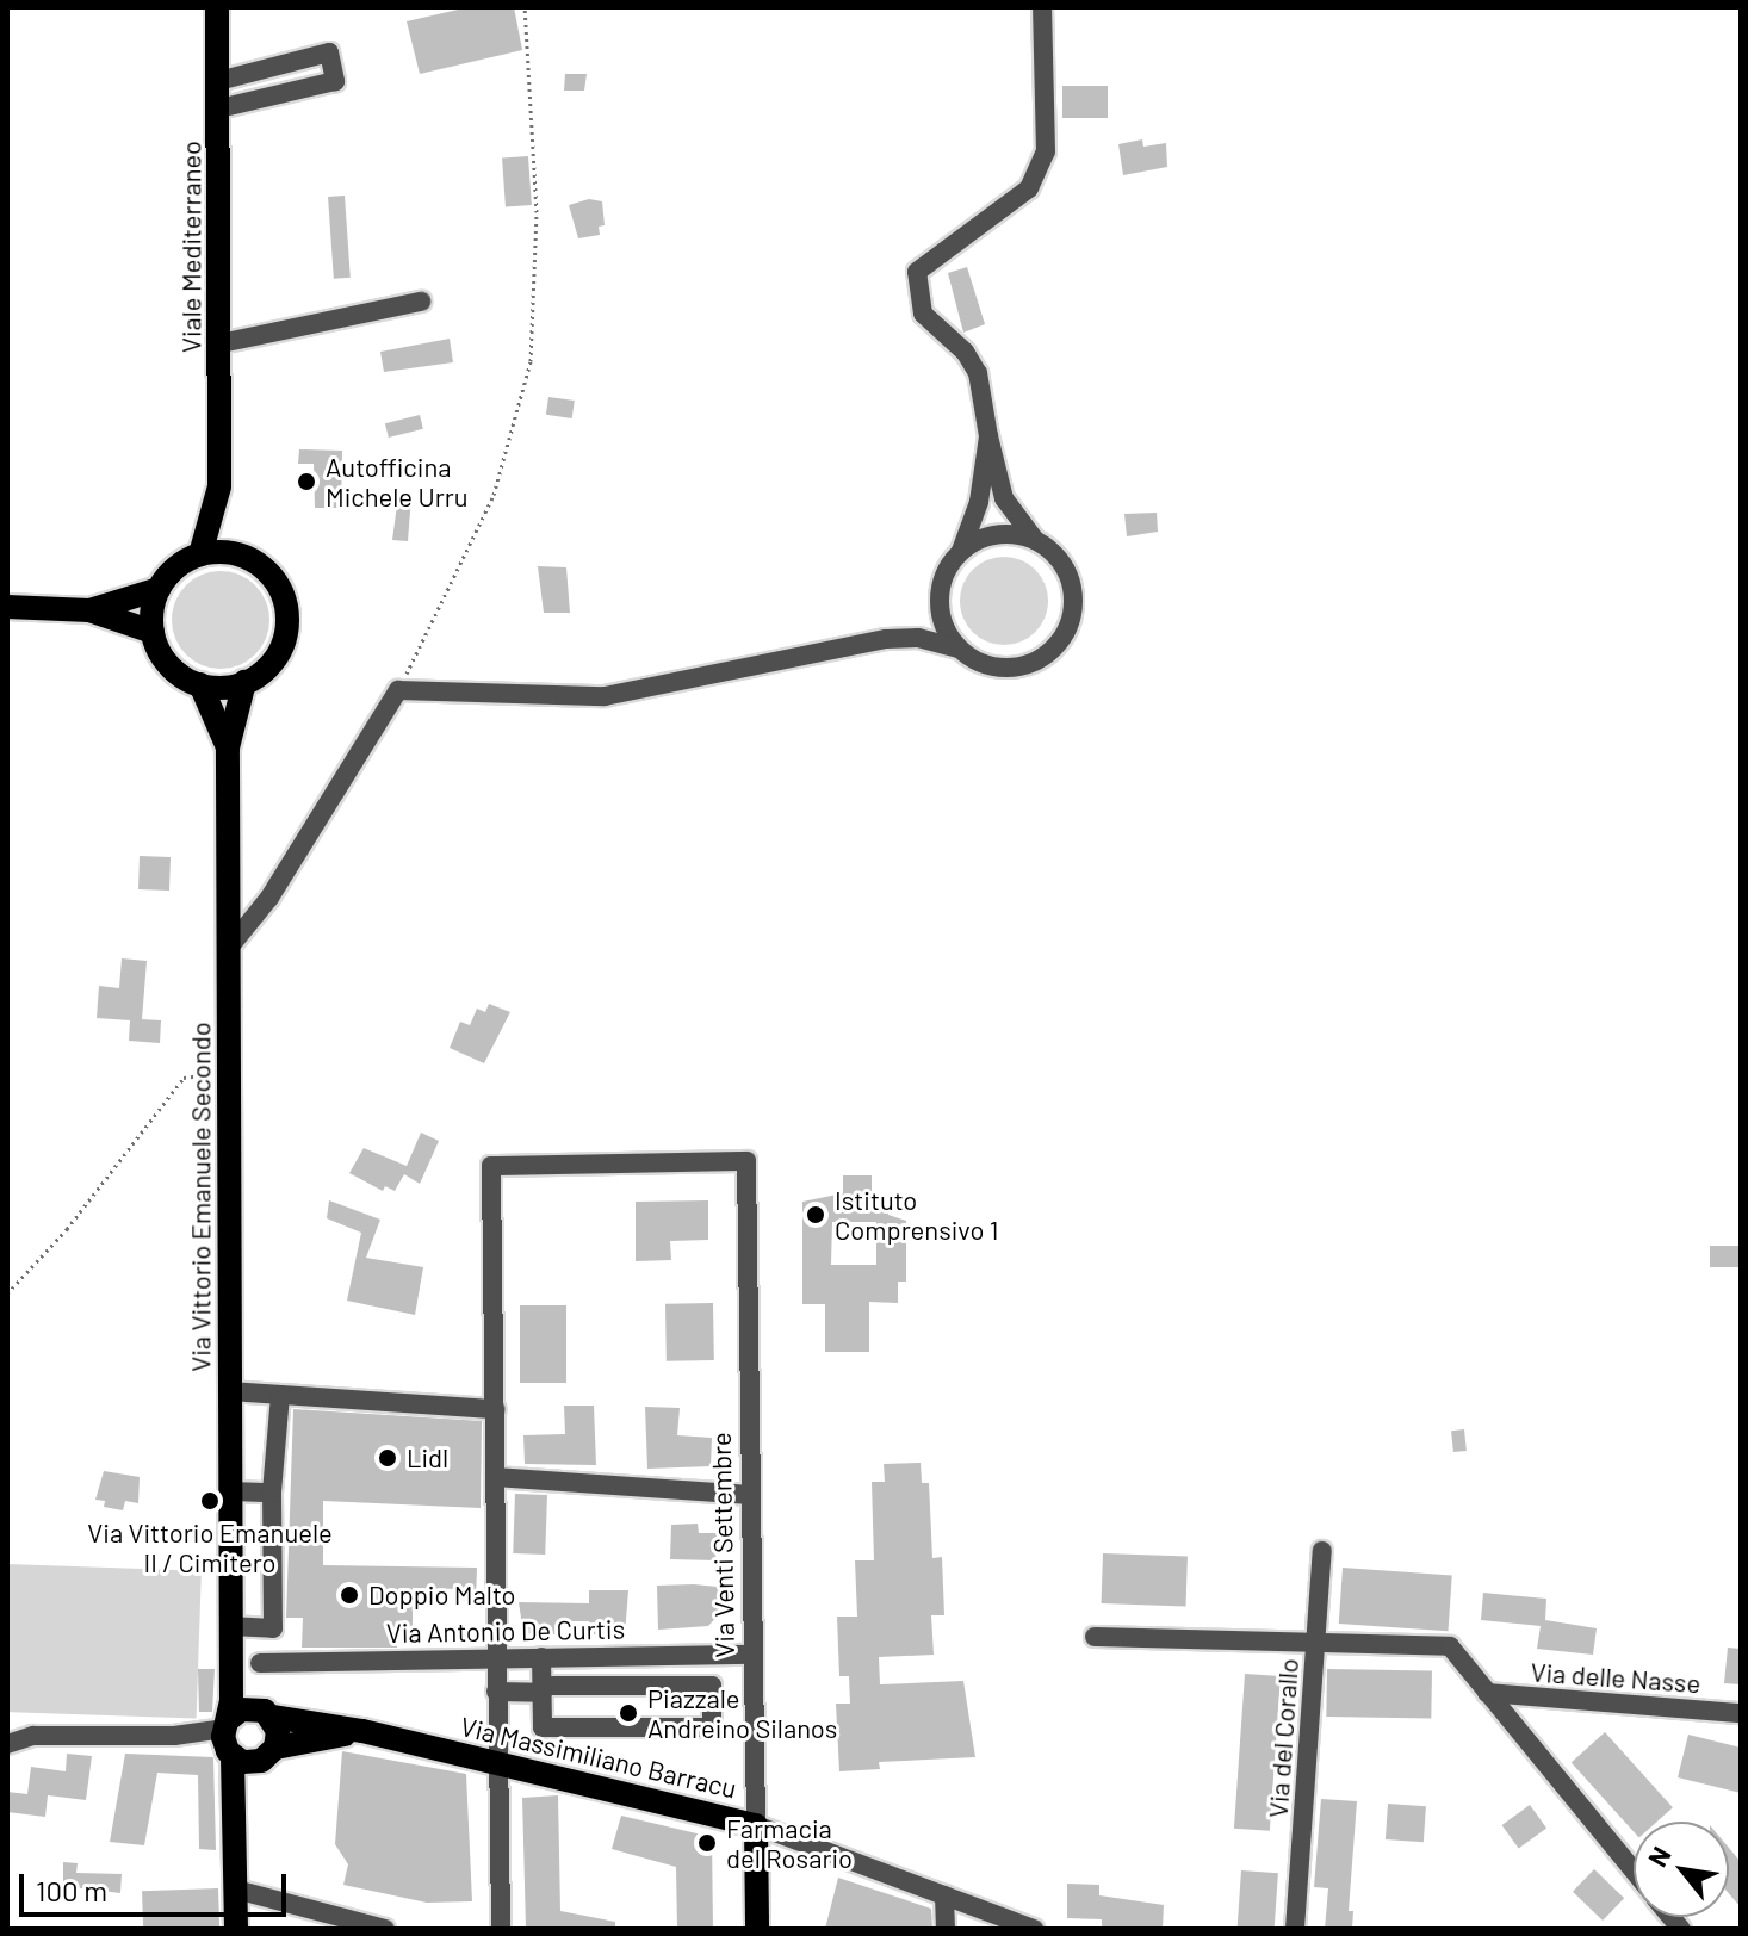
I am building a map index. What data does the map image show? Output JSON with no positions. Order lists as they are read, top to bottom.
{
  "streets": {
    "main road": [
      "Viale Mediterraneo",
      "Via Vittorio Emanuele Secondo",
      "Via Venti Settembre",
      "Via Massimiliano Barracu"
    ],
    "street": ["Via Antonio De Curtis", "Via delle Nasse", "Via del Corallo"]
  },
  "crossings": [
    ["Viale Mediterraneo", "Via Vittorio Emanuele Secondo"],
    ["Via Vittorio Emanuele Secondo", "Via Massimiliano Barracu"],
    ["Via Venti Settembre", "Via Antonio De Curtis"],
    ["Via Venti Settembre", "Via Massimiliano Barracu"]
  ],
  "places": [
    "Autofficina Michele Urru",
    "Istituto Comprensivo 1",
    "Lidl",
    "Via Vittorio Emanuele II / Cimitero",
    "Doppio Malto",
    "Piazzale Andreino Silanos",
    "Farmacia del Rosario"
  ],
  "scale_bar": "100 m",
  "north": "top left"
}
